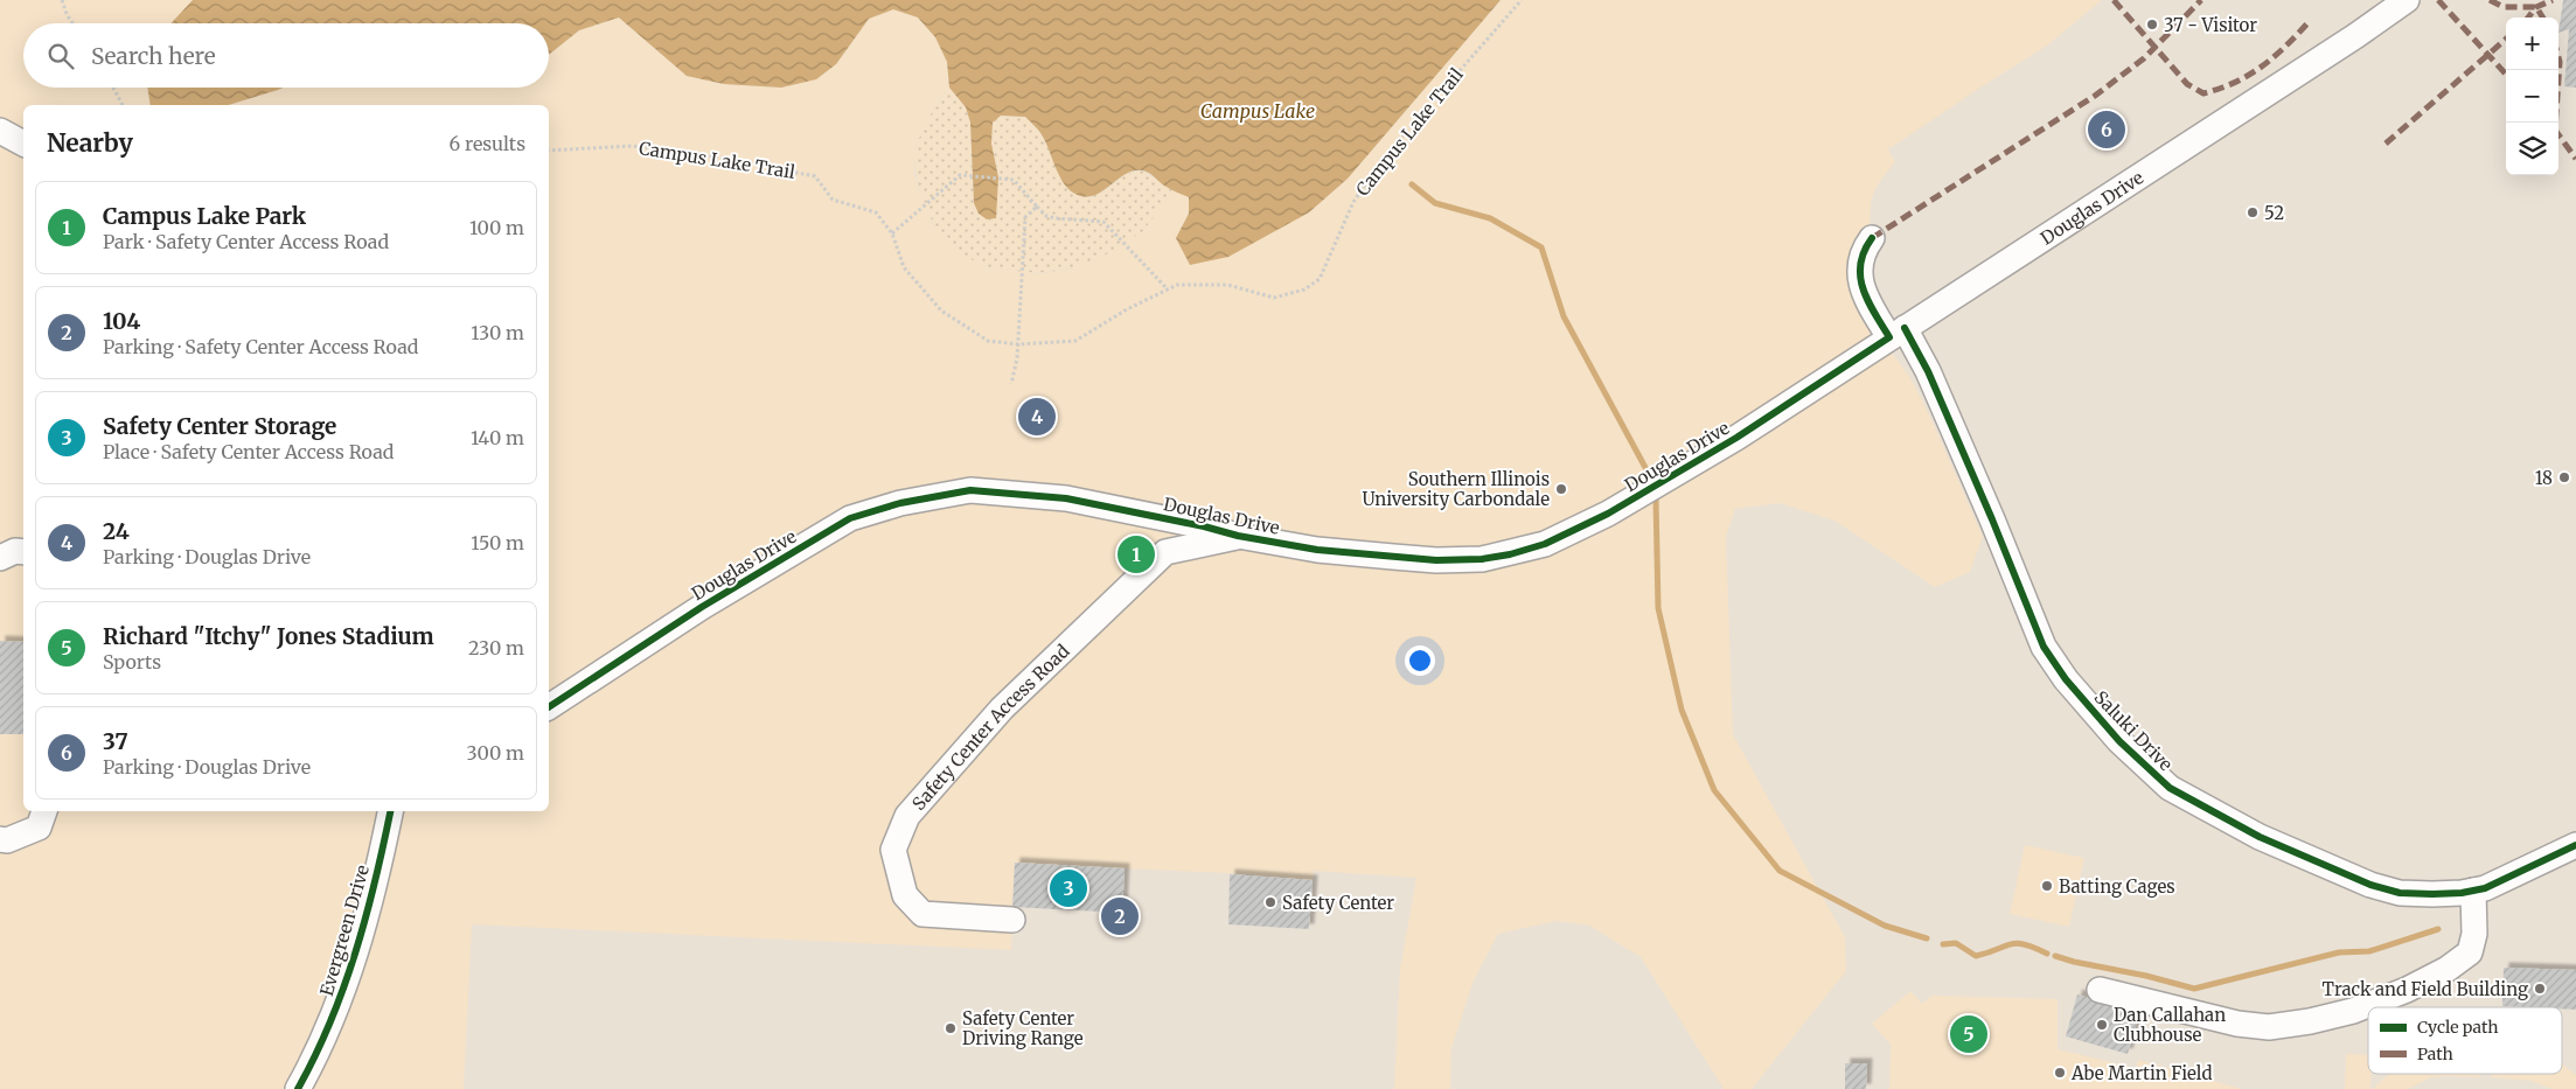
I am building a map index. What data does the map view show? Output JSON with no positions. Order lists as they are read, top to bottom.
{
  "streets": {
    "street": [
      "Douglas Drive",
      "Safety Center Access Road",
      "Saluki Drive",
      "Evergreen Drive"
    ],
    "path": ["Campus Lake Trail"]
  },
  "crossings": [
    ["Douglas Drive", "Safety Center Access Road"],
    ["Douglas Drive", "Saluki Drive"]
  ],
  "water": ["Campus Lake"],
  "places": [
    "37 - Visitor",
    "52",
    "18",
    "Southern Illinois University Carbondale",
    "Batting Cages",
    "Safety Center",
    "Track and Field Building",
    "Dan Callahan Clubhouse",
    "Safety Center Driving Range",
    "Abe Martin Field"
  ],
  "legend": ["Cycle path", "Path"],
  "page": {
    "map_buttons": ["+", "−"],
    "search": "Search here",
    "heading": ["Nearby", "6 results"],
    "pins": [
      "6",
      "4",
      "1",
      "3",
      "2",
      "5"
    ],
    "list": [
      {
        "mark": "1",
        "name": "Campus Lake Park",
        "note": "Park · Safety Center Access Road",
        "value": "100 m"
      },
      {
        "mark": "2",
        "name": "104",
        "note": "Parking · Safety Center Access Road",
        "value": "130 m"
      },
      {
        "mark": "3",
        "name": "Safety Center Storage",
        "note": "Place · Safety Center Access Road",
        "value": "140 m"
      },
      {
        "mark": "4",
        "name": "24",
        "note": "Parking · Douglas Drive",
        "value": "150 m"
      },
      {
        "mark": "5",
        "name": "Richard \"Itchy\" Jones Stadium",
        "note": "Sports",
        "value": "230 m"
      },
      {
        "mark": "6",
        "name": "37",
        "note": "Parking · Douglas Drive",
        "value": "300 m"
      }
    ]
  }
}
